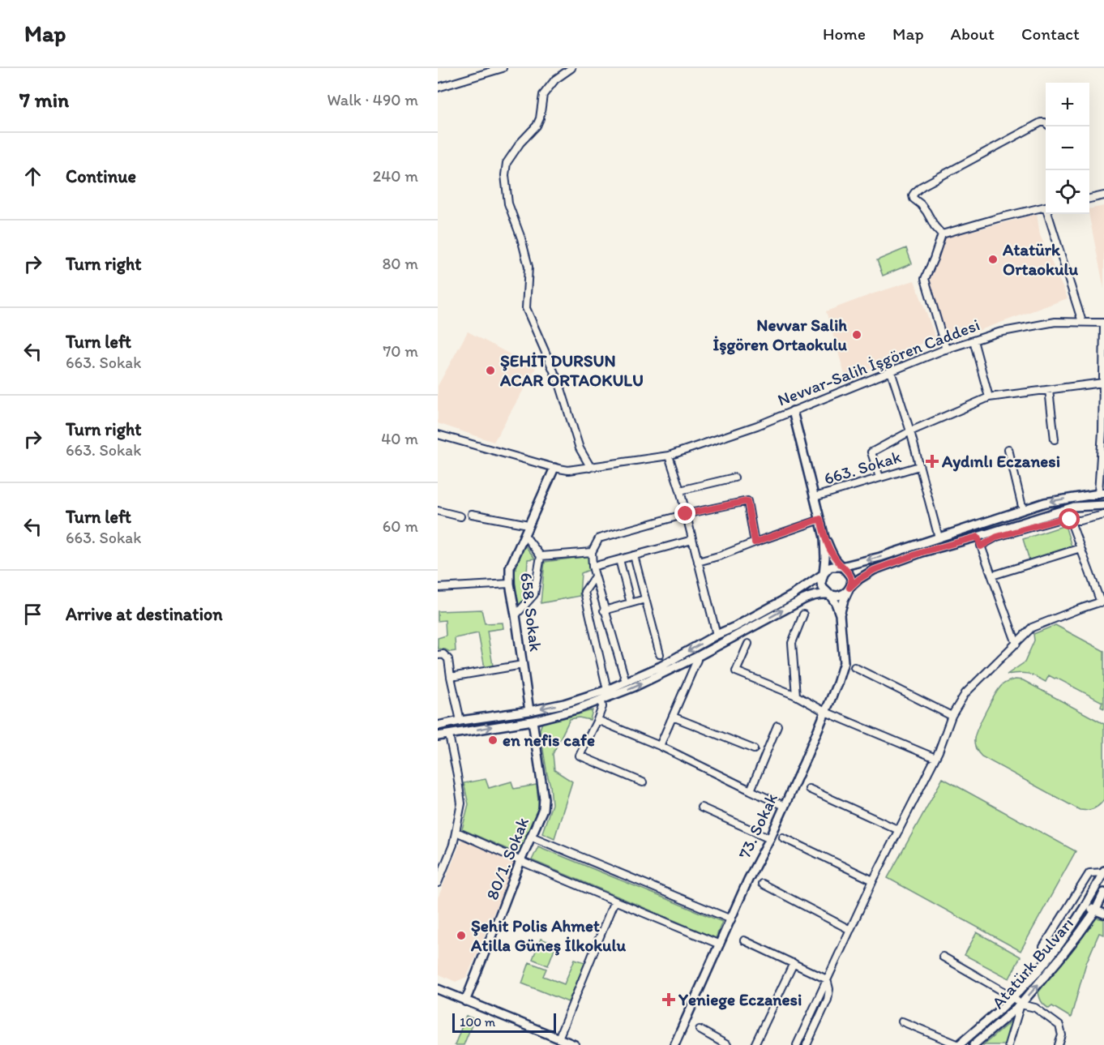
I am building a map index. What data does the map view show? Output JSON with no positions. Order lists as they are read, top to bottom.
{
  "streets": {
    "street": [
      "Nevvar-Salih İşgören Caddesi",
      "663. Sokak",
      "658. Sokak",
      "73. Sokak",
      "80/1. Sokak",
      "Atatürk Bulvarı"
    ]
  },
  "crossings": [
    ["Nevvar-Salih İşgören Caddesi", "658. Sokak"]
  ],
  "places": {
    "other": [
      "Atatürk Ortaokulu",
      "Nevvar Salih İşgören Ortaokulu",
      "ŞEHİT DURSUN ACAR ORTAOKULU",
      "en nefis cafe",
      "Şehit Polis Ahmet Atilla Güneş İlkokulu"
    ],
    "health": ["Aydınlı Eczanesi", "Yeniege Eczanesi"]
  },
  "scale_bar": "100 m",
  "page": {
    "header": "Map",
    "nav": [
      "Home",
      "Map",
      "About",
      "Contact"
    ],
    "heading": ["7 min", "Walk · 490 m"],
    "map_buttons": ["+", "−"],
    "list": [
      ["Continue", "240 m"],
      ["Turn right", "80 m"],
      ["Turn left", "663. Sokak", "70 m"],
      ["Turn right", "663. Sokak", "40 m"],
      ["Turn left", "663. Sokak", "60 m"],
      "Arrive at destination"
    ],
    "scale": "100 m"
  }
}
